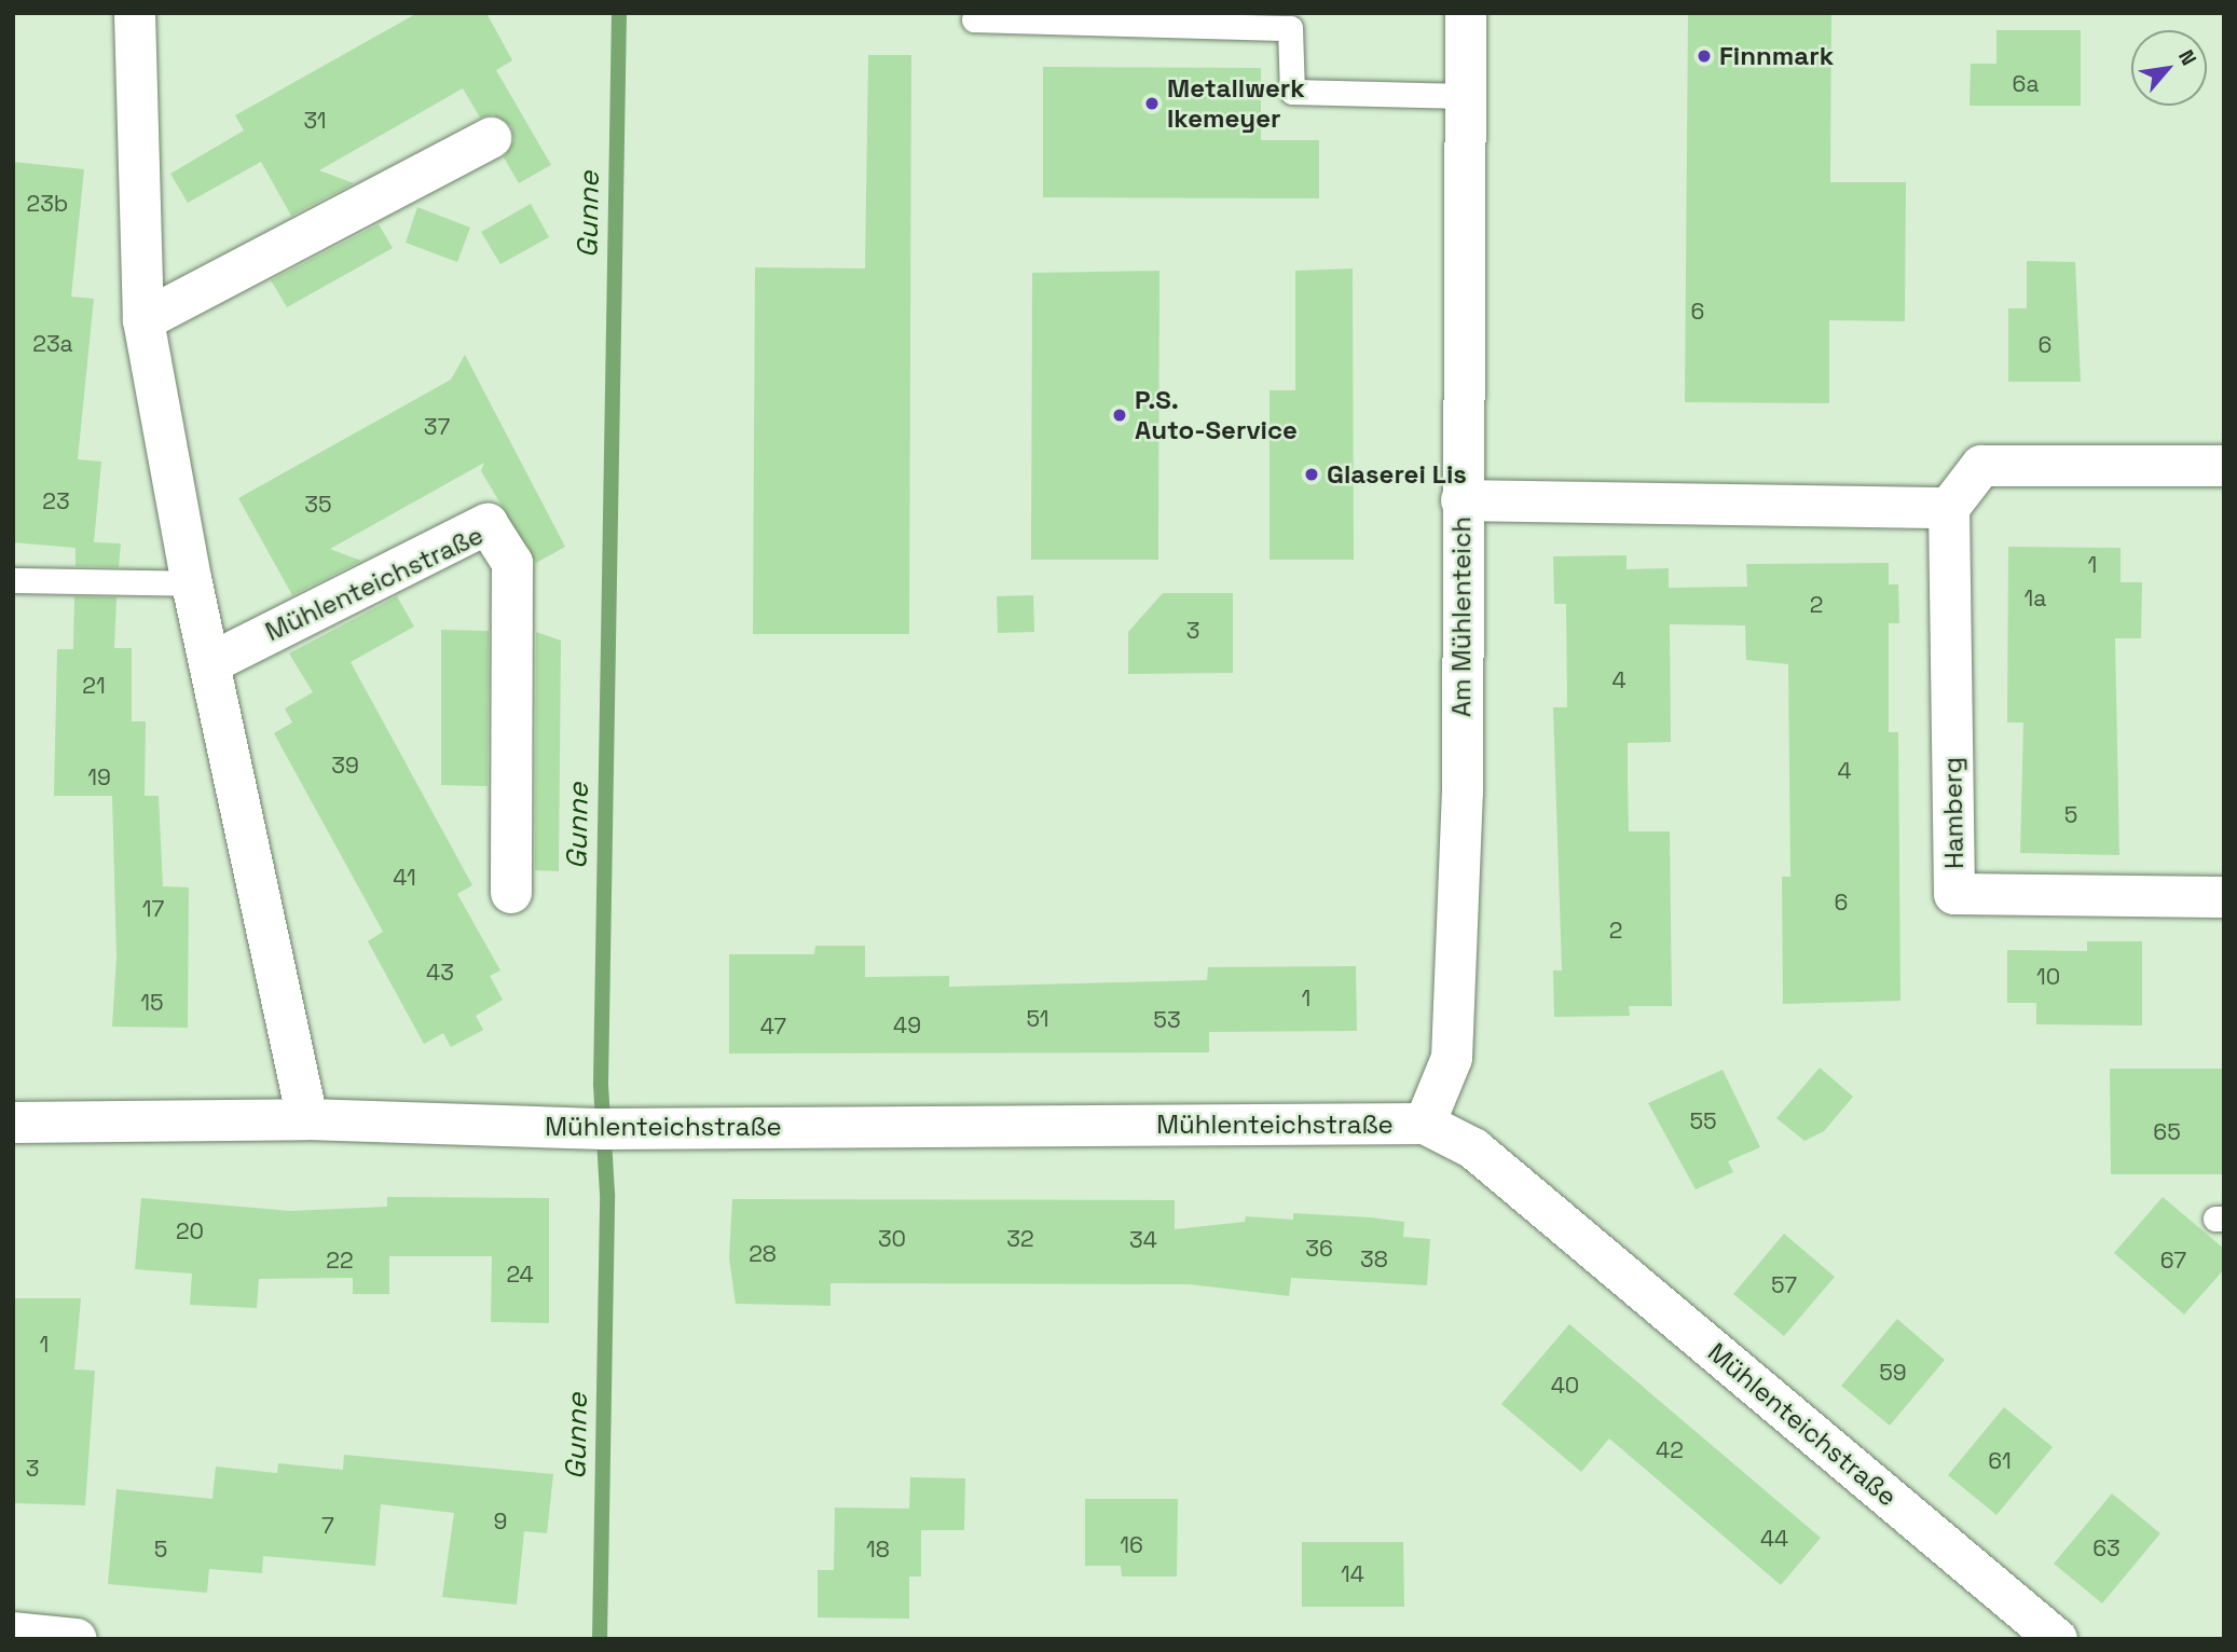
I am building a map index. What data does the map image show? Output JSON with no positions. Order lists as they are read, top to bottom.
{
  "streets": {
    "street": ["Mühlenteichstraße", "Am Mühlenteich", "Hamberg"]
  },
  "crossings": [
    ["Mühlenteichstraße", "Am Mühlenteich"]
  ],
  "water": ["Gunne"],
  "places": [
    "Finnmark",
    "Metallwerk Ikemeyer",
    "P.S. Auto-Service",
    "Glaserei Lis"
  ],
  "house_numbers": [
    "6a",
    "31",
    "23b",
    "6",
    "23a",
    "6",
    "37",
    "23",
    "35",
    "1",
    "1a",
    "2",
    "3",
    "4",
    "21",
    "39",
    "4",
    "19",
    "5",
    "41",
    "6",
    "17",
    "2",
    "43",
    "10",
    "1",
    "15",
    "51",
    "53",
    "49",
    "47",
    "55",
    "65",
    "20",
    "30",
    "32",
    "34",
    "36",
    "28",
    "38",
    "22",
    "67",
    "24",
    "57",
    "1",
    "59",
    "40",
    "42",
    "61",
    "3",
    "9",
    "7",
    "44",
    "16",
    "63",
    "5",
    "18",
    "14"
  ],
  "north": "top right"
}
